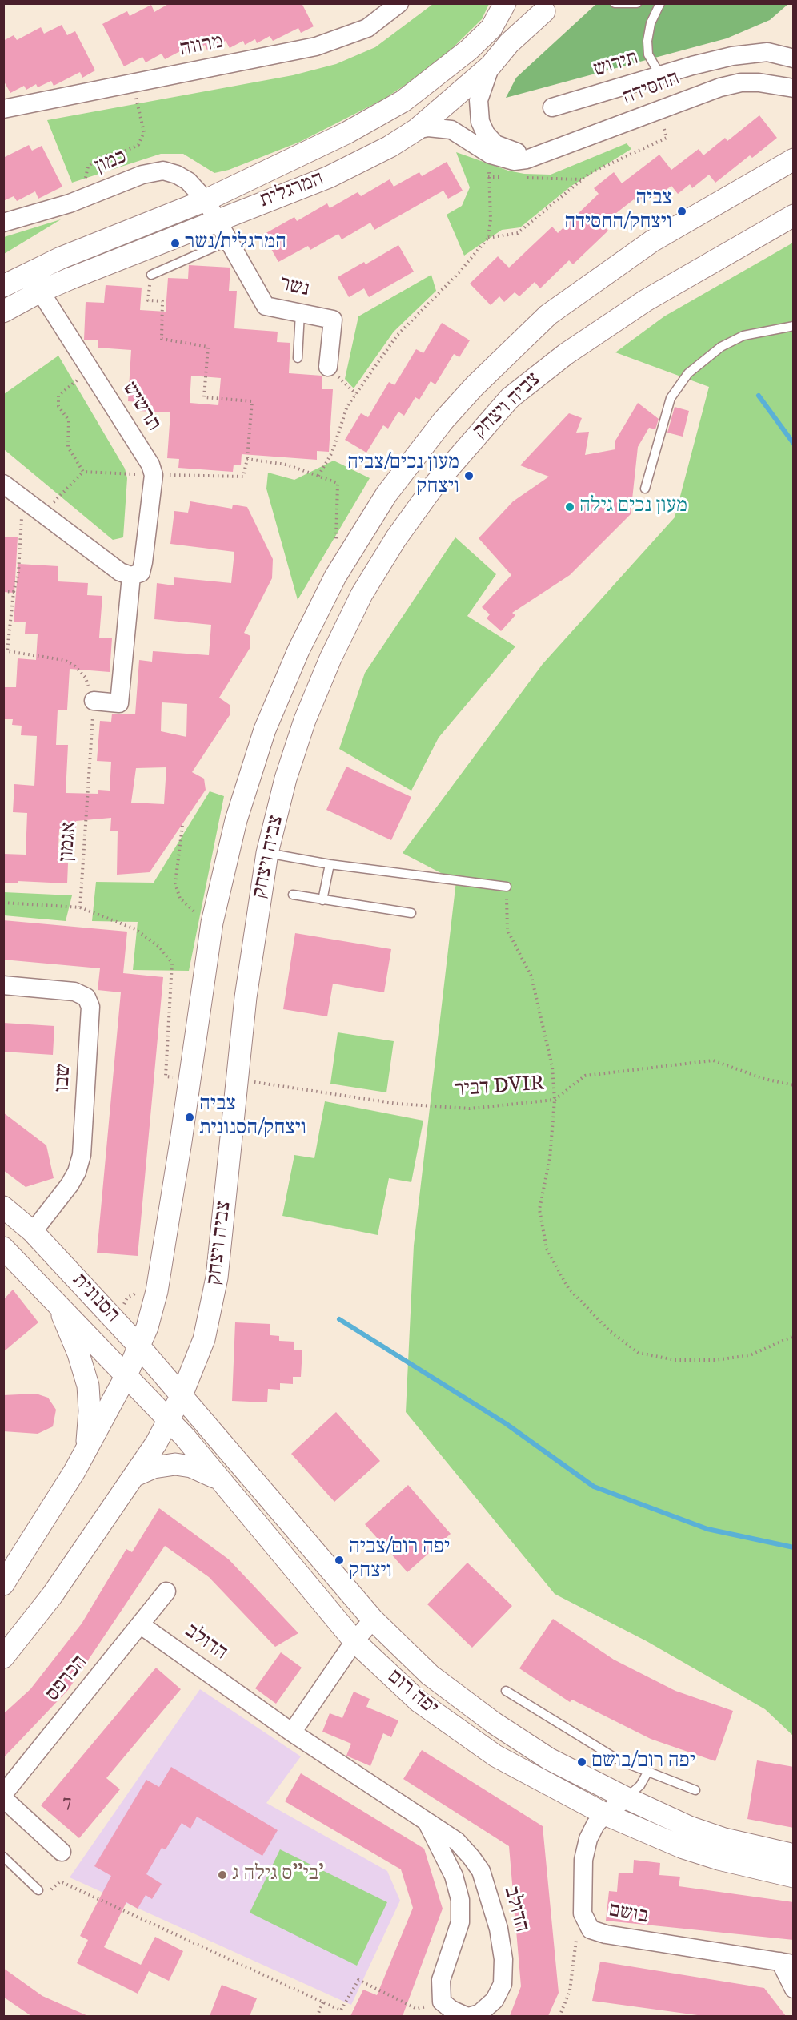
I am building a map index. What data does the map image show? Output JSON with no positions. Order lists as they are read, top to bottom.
{
  "streets": {
    "street": [
      "מרווה",
      "תירוש",
      "החסידה",
      "כמון",
      "המרגלית",
      "נשר",
      "צביה ויצחק",
      "תרשיש",
      "שבו",
      "הסנונית",
      "הדולב",
      "הכרפס",
      "יפה רום",
      "בושם"
    ],
    "path": ["אגמון", "דביר DVIR"]
  },
  "crossings": [
    ["החסידה", "המרגלית"],
    ["כמון", "המרגלית"],
    ["כמון", "נשר"],
    ["המרגלית", "נשר"],
    ["המרגלית", "תרשיש"],
    ["צביה ויצחק", "הסנונית"],
    ["צביה ויצחק", "יפה רום"],
    ["שבו", "הסנונית"],
    ["הסנונית", "יפה רום"],
    ["הדולב", "הכרפס"],
    ["יפה רום", "בושם"]
  ],
  "places": [
    "צביה ויצחק/החסידה",
    "המרגלית/נשר",
    "מעון נכים/צביה ויצחק",
    "מעון נכים גילה",
    "צביה ויצחק/הסנונית",
    "יפה רום/צביה ויצחק",
    "יפה רום/בושם",
    "בי\"ס גילה ג'"
  ],
  "house_numbers": ["7"]
}
